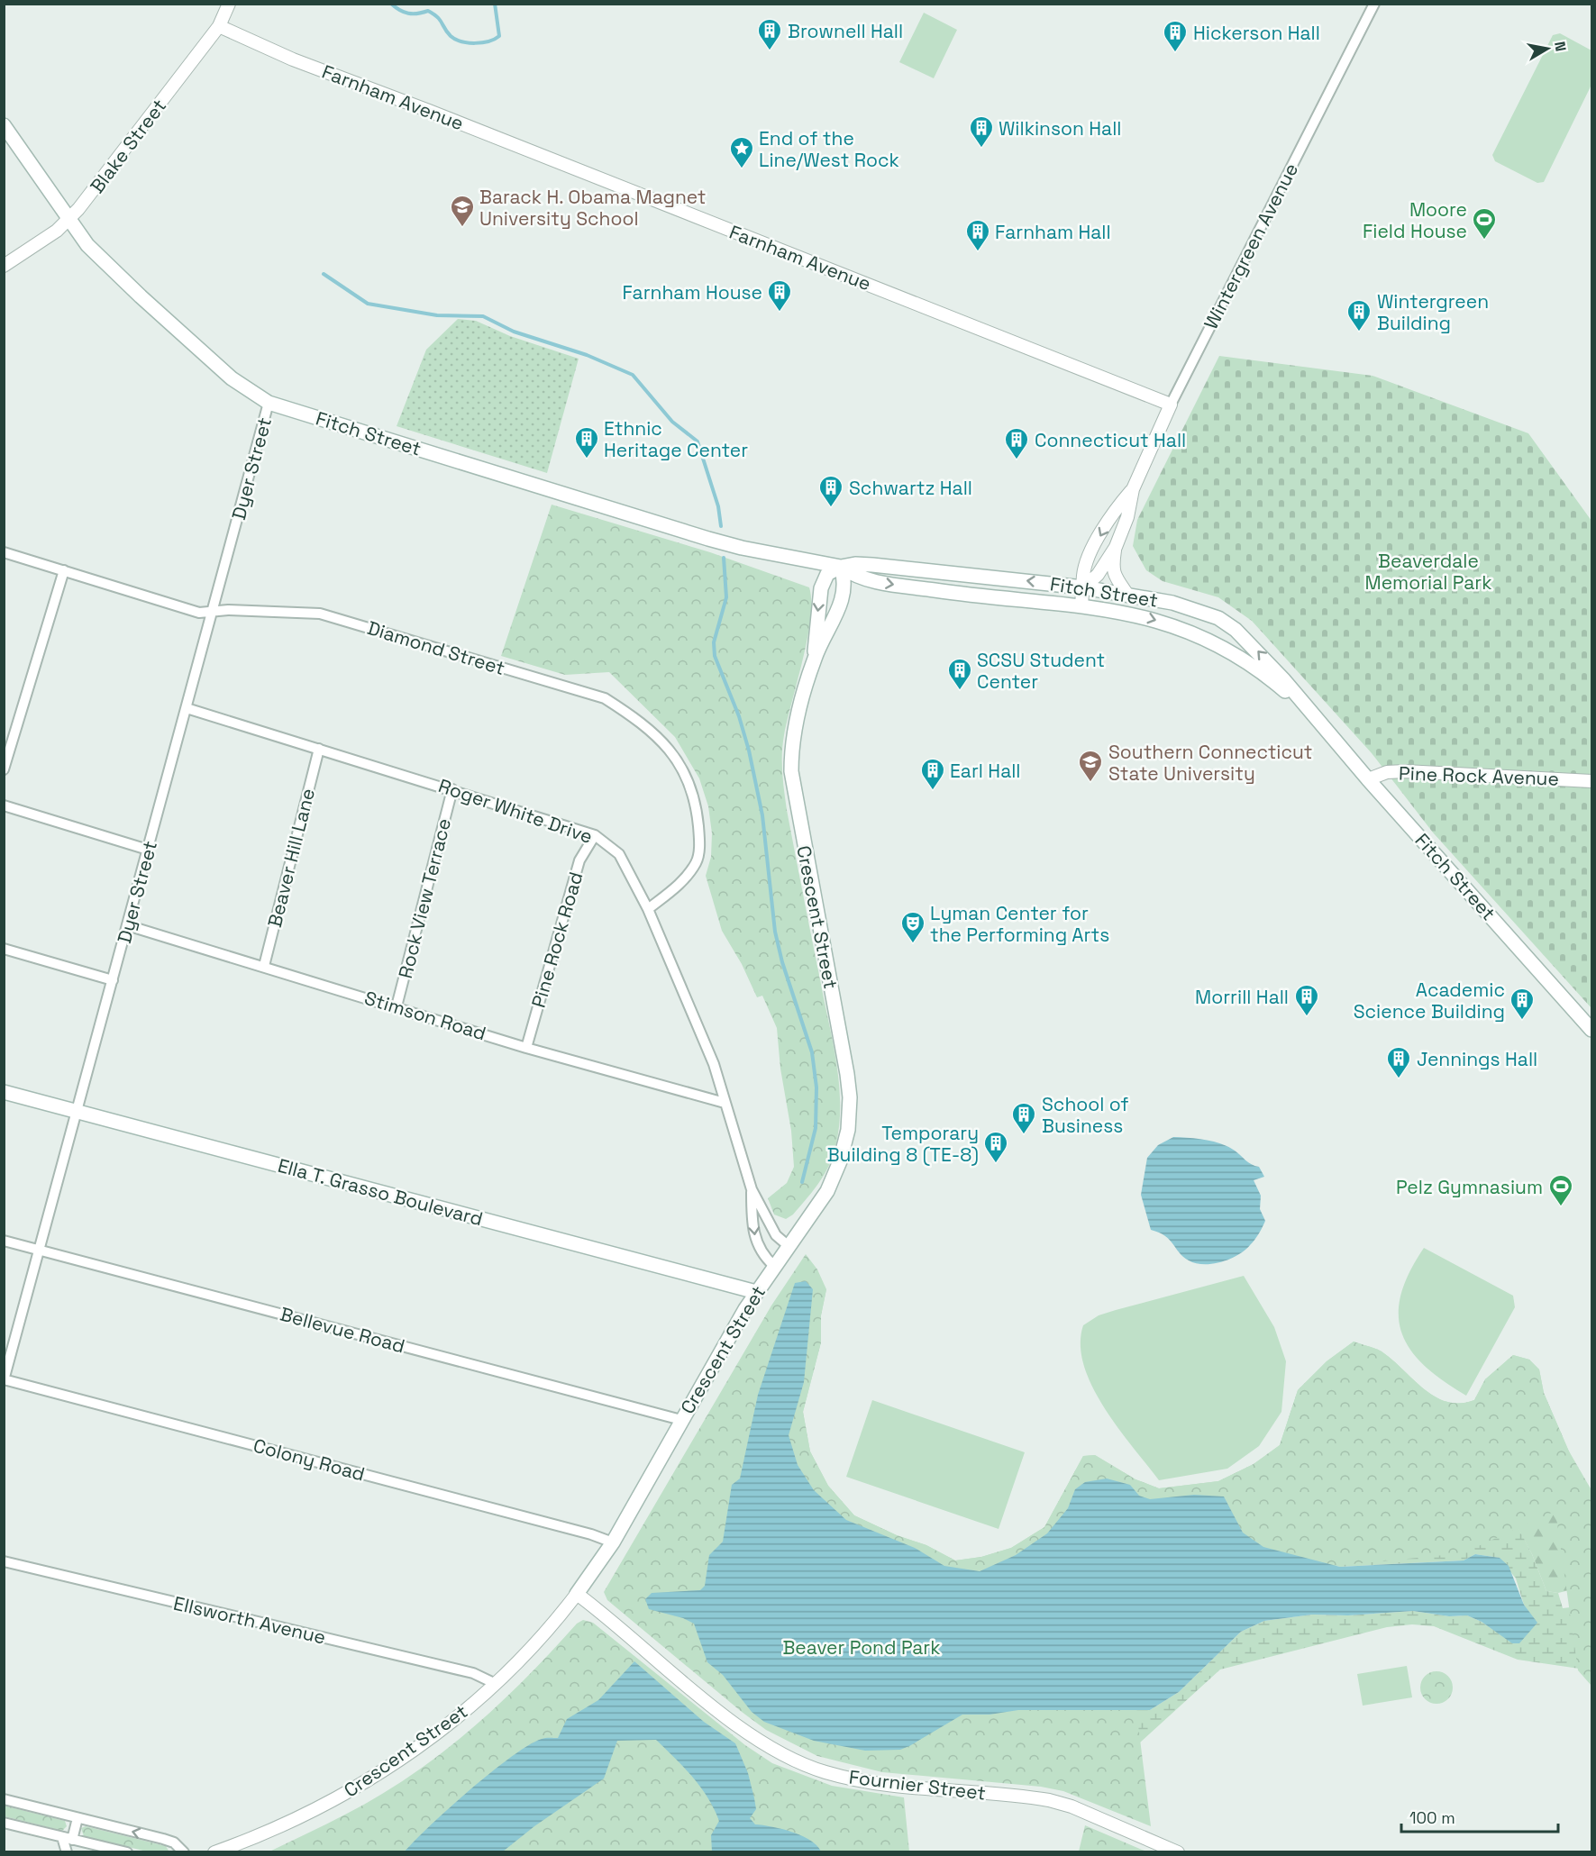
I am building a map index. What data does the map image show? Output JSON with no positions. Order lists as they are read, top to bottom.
{
  "streets": {
    "main road": ["Fitch Street", "Crescent Street", "Ella T. Grasso Boulevard"],
    "street": [
      "Farnham Avenue",
      "Blake Street",
      "Wintergreen Avenue",
      "Dyer Street",
      "Diamond Street",
      "Pine Rock Avenue",
      "Roger White Drive",
      "Beaver Hill Lane",
      "Rock View Terrace",
      "Pine Rock Road",
      "Stimson Road",
      "Bellevue Road",
      "Colony Road",
      "Ellsworth Avenue",
      "Fournier Street"
    ]
  },
  "crossings": [
    ["Farnham Avenue", "Blake Street"],
    ["Farnham Avenue", "Wintergreen Avenue"],
    ["Blake Street", "Fitch Street"],
    ["Wintergreen Avenue", "Fitch Street"],
    ["Fitch Street", "Dyer Street"],
    ["Fitch Street", "Pine Rock Avenue"],
    ["Fitch Street", "Crescent Street"],
    ["Dyer Street", "Diamond Street"],
    ["Dyer Street", "Roger White Drive"],
    ["Dyer Street", "Stimson Road"],
    ["Dyer Street", "Ella T. Grasso Boulevard"],
    ["Dyer Street", "Bellevue Road"],
    ["Dyer Street", "Colony Road"],
    ["Diamond Street", "Roger White Drive"],
    ["Roger White Drive", "Beaver Hill Lane"],
    ["Roger White Drive", "Rock View Terrace"],
    ["Roger White Drive", "Crescent Street"],
    ["Roger White Drive", "Pine Rock Road"],
    ["Roger White Drive", "Stimson Road"],
    ["Beaver Hill Lane", "Stimson Road"],
    ["Rock View Terrace", "Stimson Road"],
    ["Crescent Street", "Ella T. Grasso Boulevard"],
    ["Crescent Street", "Bellevue Road"],
    ["Crescent Street", "Colony Road"],
    ["Crescent Street", "Ellsworth Avenue"],
    ["Crescent Street", "Fournier Street"],
    ["Pine Rock Road", "Stimson Road"]
  ],
  "parks": ["Beaverdale Memorial Park", "Beaver Pond Park"],
  "places": {
    "building": [
      "Brownell Hall",
      "Hickerson Hall",
      "Wilkinson Hall",
      "Farnham Hall",
      "Farnham House",
      "Wintergreen Building",
      "Ethnic Heritage Center",
      "Connecticut Hall",
      "Schwartz Hall",
      "SCSU Student Center",
      "Earl Hall",
      "Morrill Hall",
      "Academic Science Building",
      "Jennings Hall",
      "School of Business",
      "Temporary Building 8 (TE-8)"
    ],
    "place": ["End of the Line/West Rock"],
    "school or university": ["Barack H. Obama Magnet University School", "Southern Connecticut State University"],
    "sports": ["Moore Field House", "Pelz Gymnasium"],
    "theatre": ["Lyman Center for the Performing Arts"]
  },
  "scale_bar": "100 m",
  "north": "right"
}
